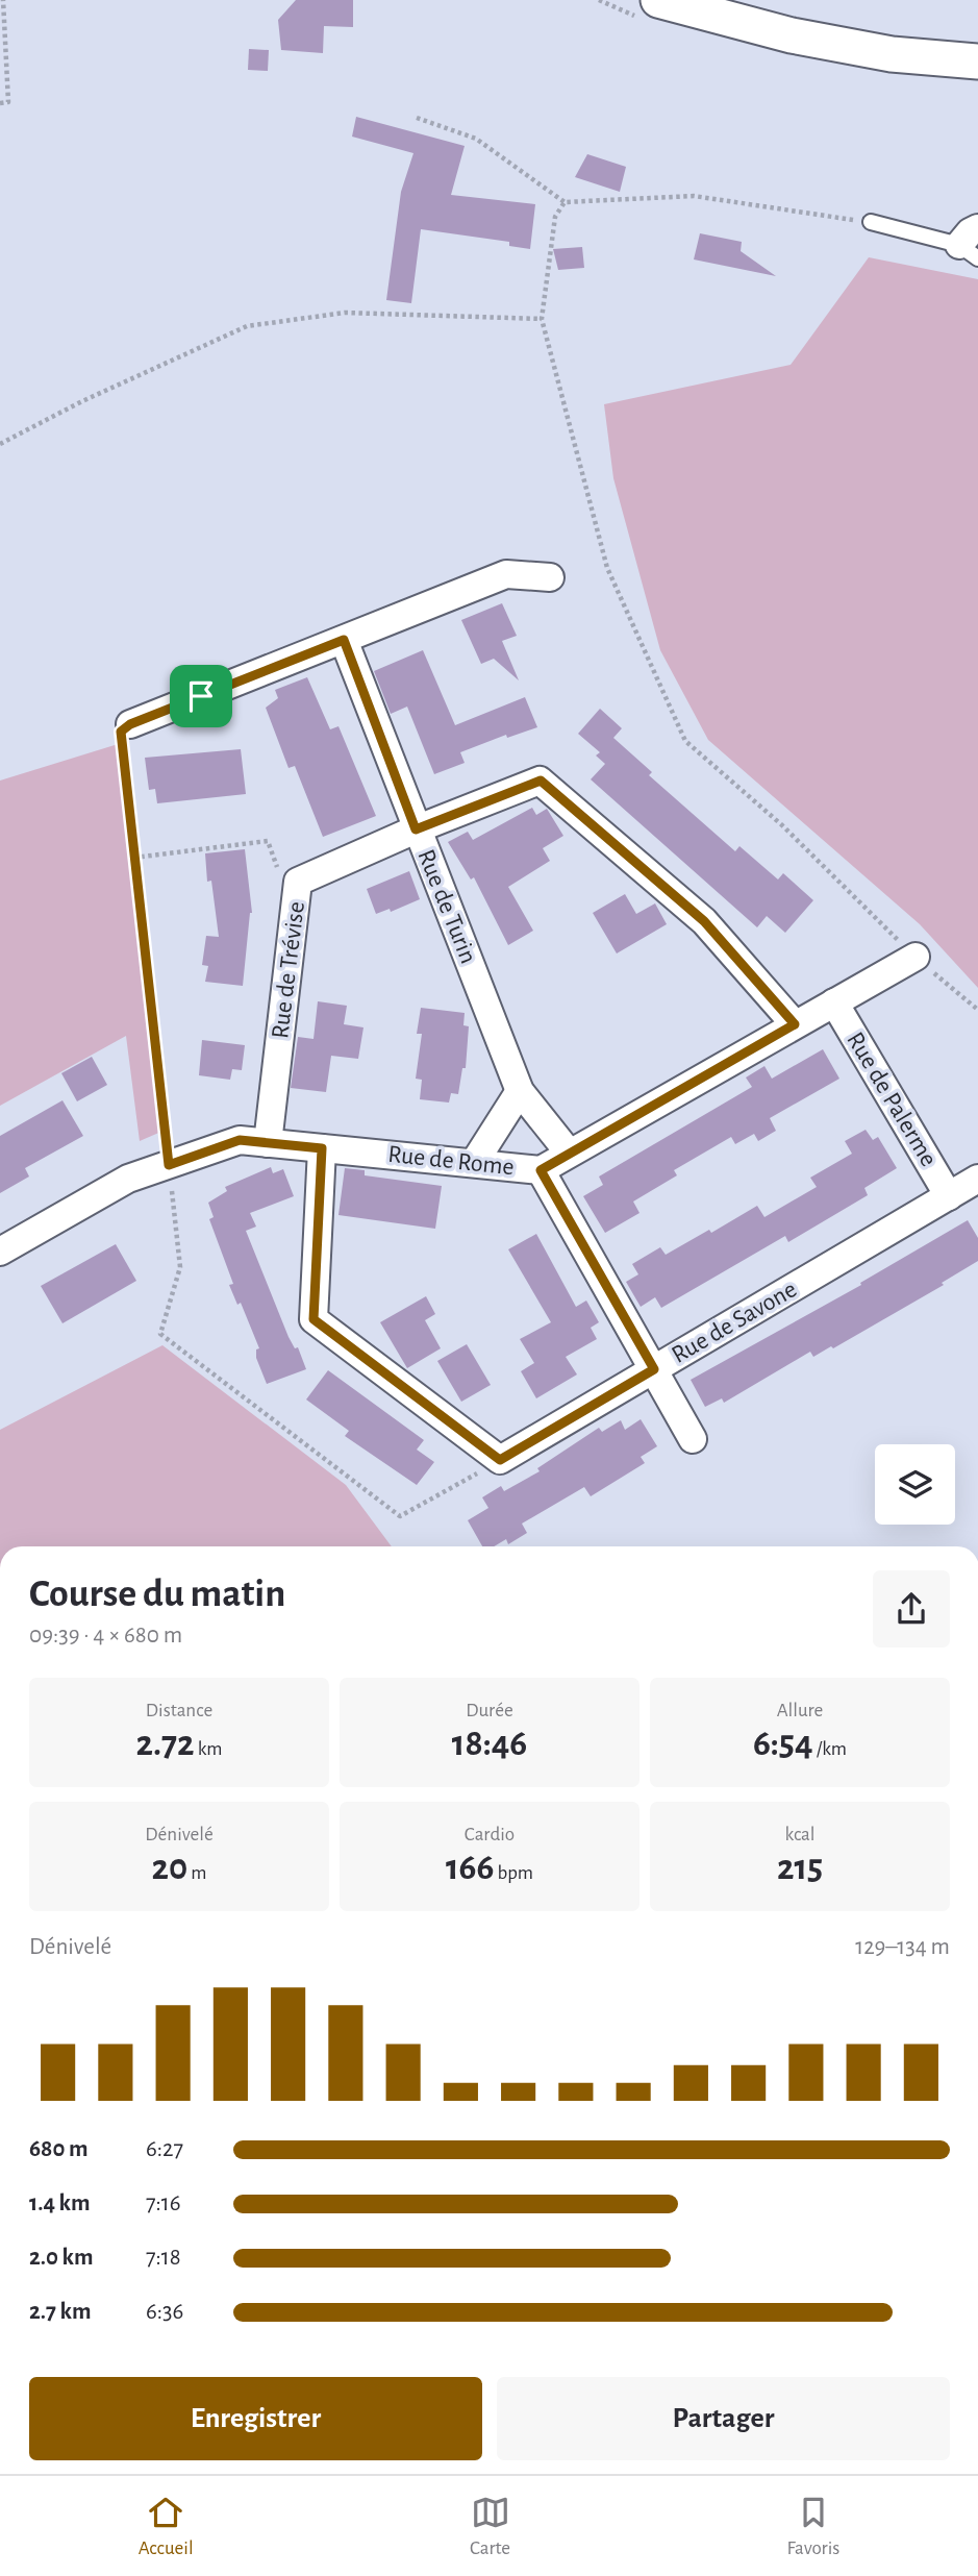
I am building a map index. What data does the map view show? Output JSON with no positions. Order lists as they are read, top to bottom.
{
  "streets": {
    "street": [
      "Rue de Turin",
      "Rue de Trévise",
      "Rue de Palerme",
      "Rue de Rome",
      "Rue de Savone"
    ]
  },
  "crossings": [
    ["Rue de Turin", "Rue de Trévise"],
    ["Rue de Turin", "Rue de Rome"],
    ["Rue de Trévise", "Rue de Rome"],
    ["Rue de Palerme", "Rue de Rome"],
    ["Rue de Palerme", "Rue de Savone"]
  ],
  "page": {
    "heading": ["Course du matin", "09:39 · 4 × 680 m"],
    "stats": [
      ["Distance", "2.72 km"],
      ["Durée", "18:46"],
      ["Allure", "6:54 /km"],
      ["Dénivelé", "20 m"],
      ["Cardio", "166 bpm"],
      ["kcal", "215"]
    ],
    "chart": ["Dénivelé", "129–134 m"],
    "list": [
      {
        "name": "680 m",
        "note": "6:27"
      },
      {
        "name": "1.4 km",
        "note": "7:16"
      },
      {
        "name": "2.0 km",
        "note": "7:18"
      },
      {
        "name": "2.7 km",
        "note": "6:36"
      }
    ],
    "buttons": ["Enregistrer", "Partager"],
    "tabs": ["Accueil", "Carte", "Favoris"]
  }
}
